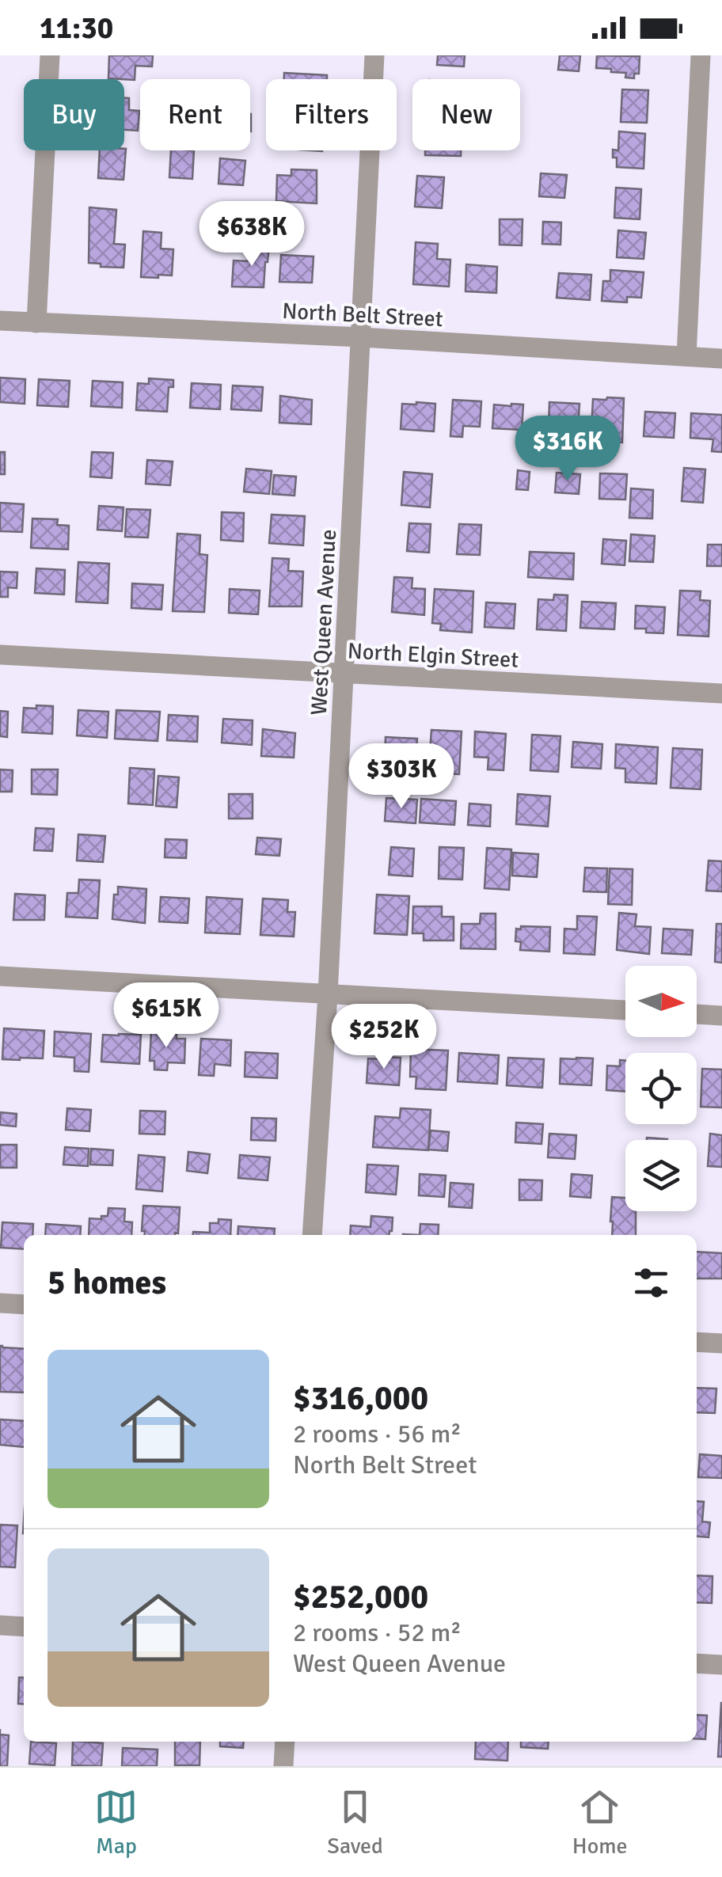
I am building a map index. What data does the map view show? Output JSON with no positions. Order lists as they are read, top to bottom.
{
  "streets": {
    "street": ["North Belt Street", "West Queen Avenue", "North Elgin Street"]
  },
  "crossings": [
    ["North Belt Street", "West Queen Avenue"],
    ["West Queen Avenue", "North Elgin Street"]
  ],
  "north": "right",
  "page": {
    "status": "11:30",
    "chip": [
      "Buy",
      "Rent",
      "Filters",
      "New"
    ],
    "price": [
      "$638K",
      "$316K",
      "$303K",
      "$615K",
      "$252K"
    ],
    "heading": "5 homes",
    "list": [
      {
        "name": "$316,000",
        "note": "2 rooms · 56 m² · North Belt Street"
      },
      {
        "name": "$252,000",
        "note": "2 rooms · 52 m² · West Queen Avenue"
      }
    ],
    "tabs": ["Map", "Saved", "Home"]
  }
}
